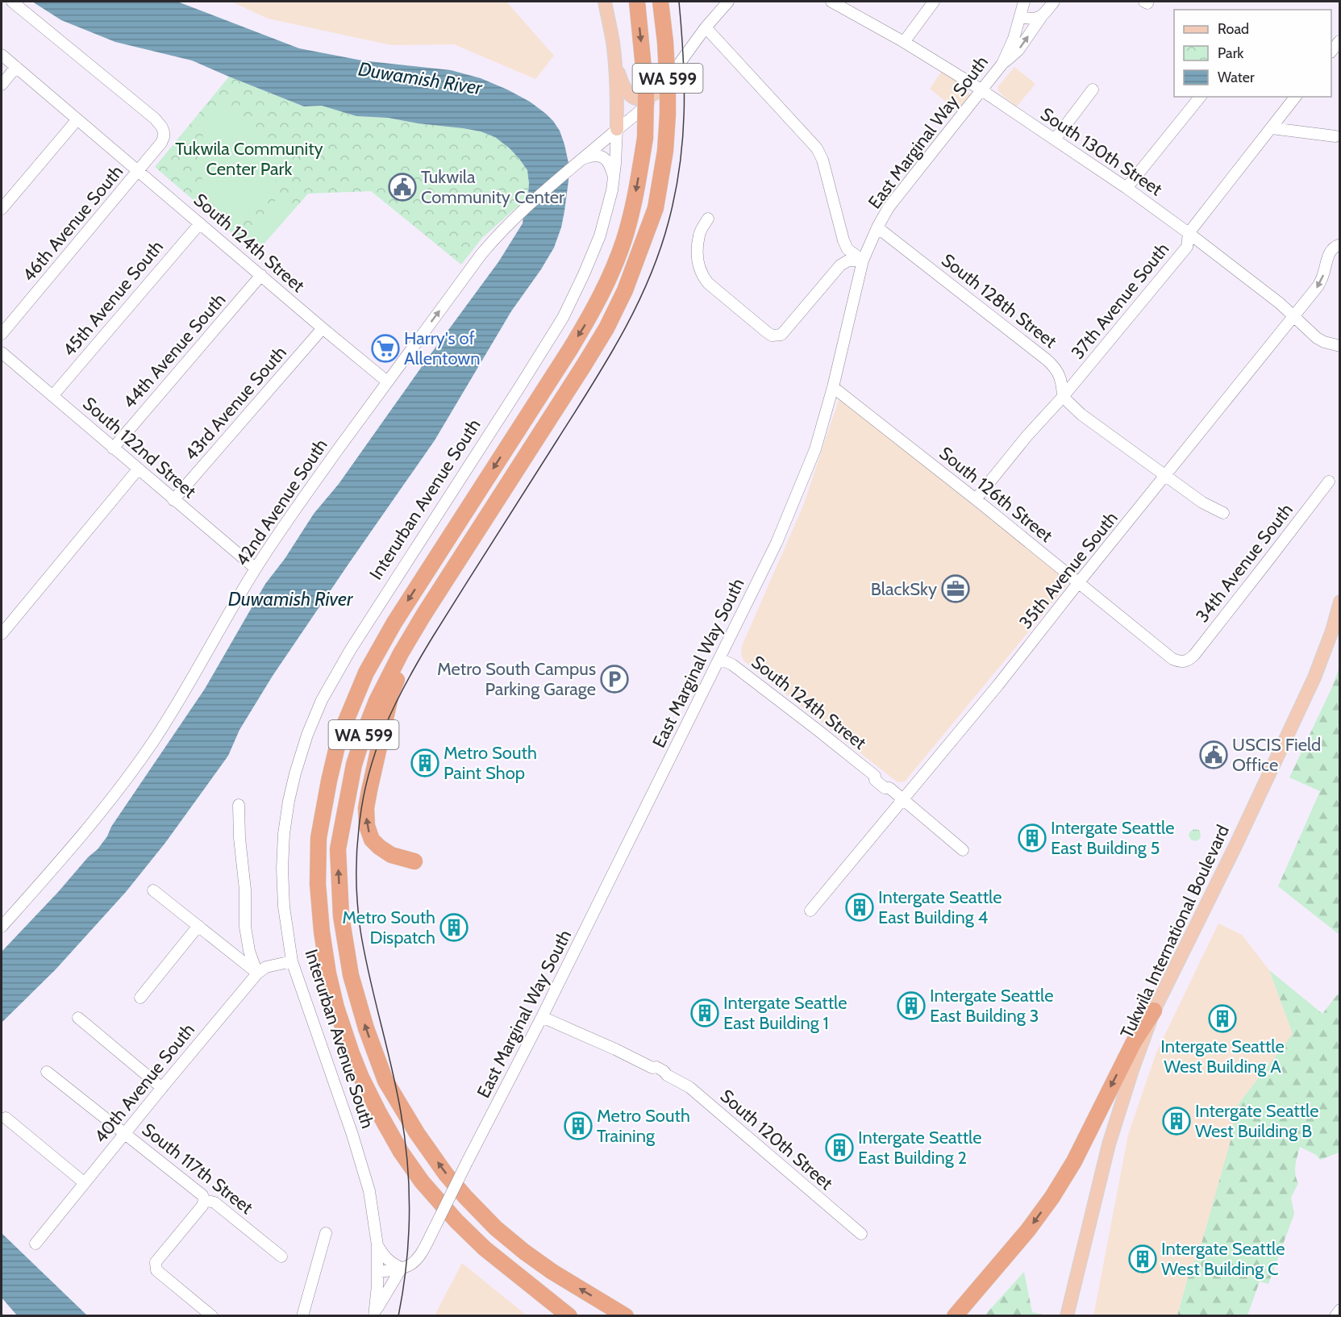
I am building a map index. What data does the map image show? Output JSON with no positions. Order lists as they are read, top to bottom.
{
  "streets": {
    "highway": ["WA 599"],
    "main road": ["Interurban Avenue South", "Tukwila International Boulevard"],
    "street": [
      "East Marginal Way South",
      "South 130th Street",
      "46th Avenue South",
      "South 124th Street",
      "45th Avenue South",
      "South 128th Street",
      "37th Avenue South",
      "44th Avenue South",
      "43rd Avenue South",
      "South 122nd Street",
      "South 126th Street",
      "42nd Avenue South",
      "34th Avenue South",
      "35th Avenue South",
      "40th Avenue South",
      "South 120th Street",
      "South 117th Street"
    ]
  },
  "crossings": [
    ["East Marginal Way South", "South 130th Street"],
    ["East Marginal Way South", "South 124th Street"],
    ["East Marginal Way South", "South 128th Street"],
    ["East Marginal Way South", "South 126th Street"],
    ["East Marginal Way South", "Interurban Avenue South"],
    ["East Marginal Way South", "South 120th Street"],
    ["South 130th Street", "37th Avenue South"],
    ["South 130th Street", "35th Avenue South"],
    ["46th Avenue South", "South 124th Street"],
    ["South 124th Street", "45th Avenue South"],
    ["South 124th Street", "44th Avenue South"],
    ["South 124th Street", "43rd Avenue South"],
    ["South 124th Street", "42nd Avenue South"],
    ["South 124th Street", "35th Avenue South"],
    ["45th Avenue South", "South 122nd Street"],
    ["South 128th Street", "37th Avenue South"],
    ["37th Avenue South", "South 126th Street"],
    ["44th Avenue South", "South 122nd Street"],
    ["43rd Avenue South", "South 122nd Street"],
    ["South 122nd Street", "42nd Avenue South"],
    ["South 126th Street", "34th Avenue South"],
    ["South 126th Street", "35th Avenue South"],
    ["Interurban Avenue South", "40th Avenue South"],
    ["40th Avenue South", "South 117th Street"]
  ],
  "water": ["Duwamish River"],
  "parks": ["Tukwila Community Center Park"],
  "places": {
    "public building": ["Tukwila Community Center", "USCIS Field Office"],
    "supermarket": ["Harry's of Allentown"],
    "office": ["BlackSky"],
    "parking": ["Metro South Campus Parking Garage"],
    "building": [
      "Metro South Paint Shop",
      "Intergate Seattle East Building 5",
      "Intergate Seattle East Building 4",
      "Metro South Dispatch",
      "Intergate Seattle East Building 3",
      "Intergate Seattle East Building 1",
      "Intergate Seattle West Building A",
      "Intergate Seattle West Building B",
      "Metro South Training",
      "Intergate Seattle East Building 2",
      "Intergate Seattle West Building C"
    ]
  },
  "legend": ["Road", "Park", "Water"]
}
